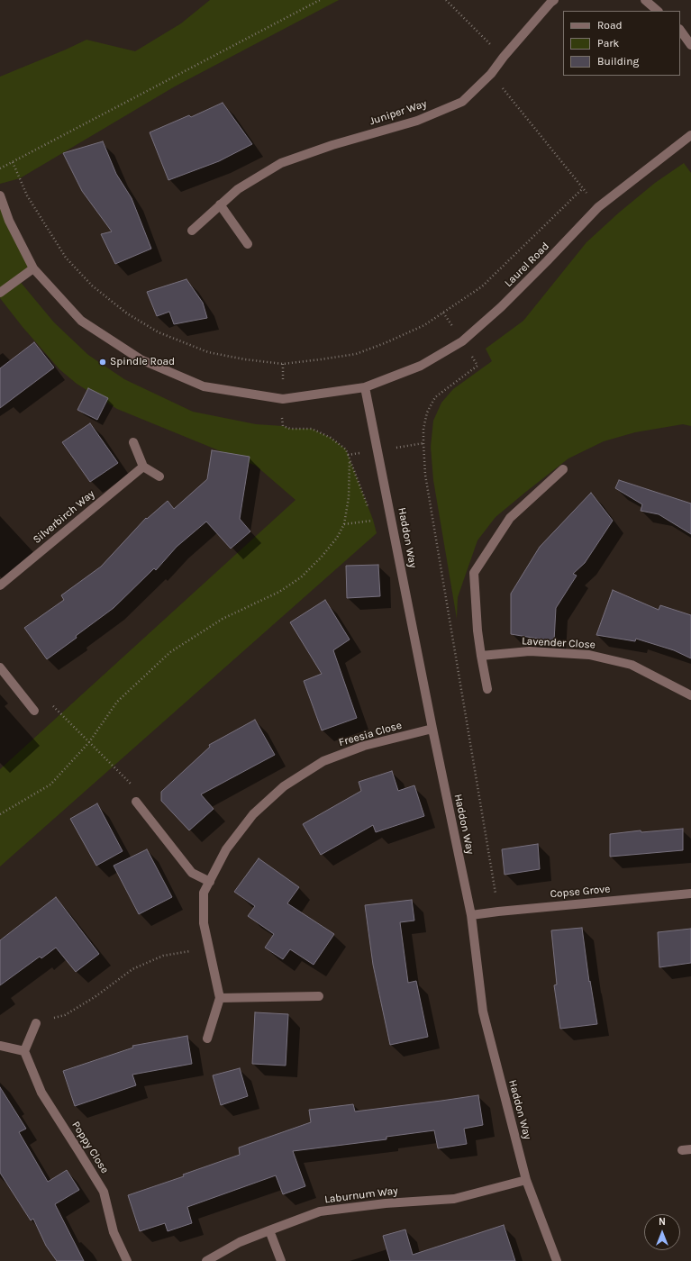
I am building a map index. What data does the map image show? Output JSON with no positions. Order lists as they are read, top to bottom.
{
  "streets": {
    "street": [
      "Juniper Way",
      "Laurel Road",
      "Silverbirch Way",
      "Haddon Way",
      "Lavender Close",
      "Freesia Close",
      "Copse Grove",
      "Poppy Close",
      "Laburnum Way"
    ]
  },
  "crossings": [
    ["Laurel Road", "Haddon Way"],
    ["Haddon Way", "Freesia Close"],
    ["Haddon Way", "Copse Grove"],
    ["Haddon Way", "Laburnum Way"]
  ],
  "places": ["Spindle Road"],
  "legend": ["Road", "Park", "Building"],
  "north": "top"
}
